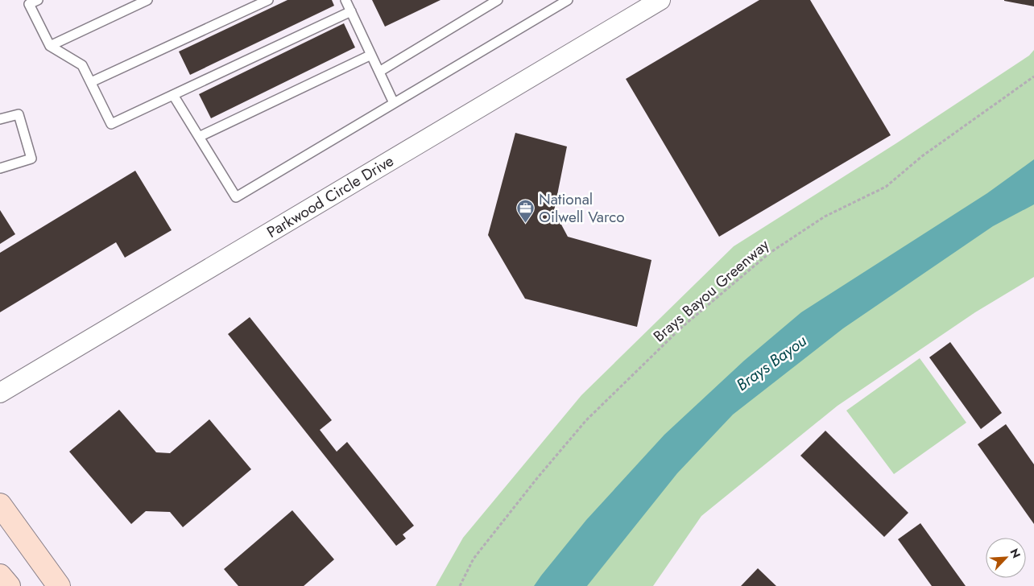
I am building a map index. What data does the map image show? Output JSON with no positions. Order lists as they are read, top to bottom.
{
  "streets": {
    "street": ["Parkwood Circle Drive"],
    "path": ["Brays Bayou Greenway"]
  },
  "water": ["Brays Bayou"],
  "places": {
    "office": ["National Oilwell Varco"]
  },
  "north": "top right"
}
